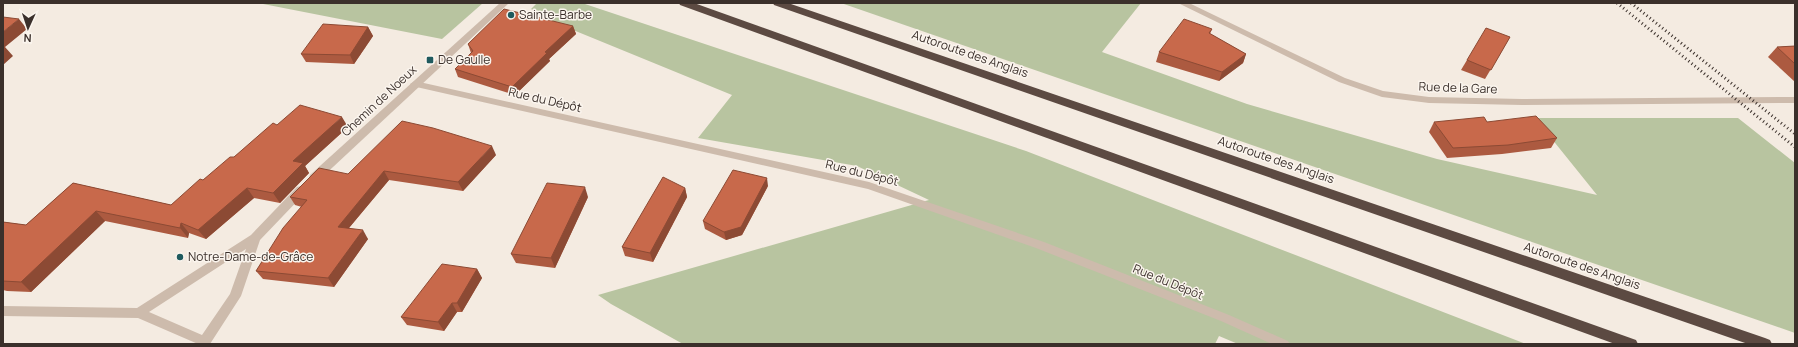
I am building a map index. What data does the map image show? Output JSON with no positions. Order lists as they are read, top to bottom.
{
  "streets": {
    "highway": ["Autoroute des Anglais"],
    "street": ["Rue de la Gare", "Rue du Dépôt", "Chemin de Noeux"]
  },
  "crossings": [
    ["Rue du Dépôt", "Chemin de Noeux"]
  ],
  "places": {
    "other": ["Sainte-Barbe", "Notre-Dame-de-Grâce"],
    "transit": ["De Gaulle"]
  },
  "north": "bottom"
}
